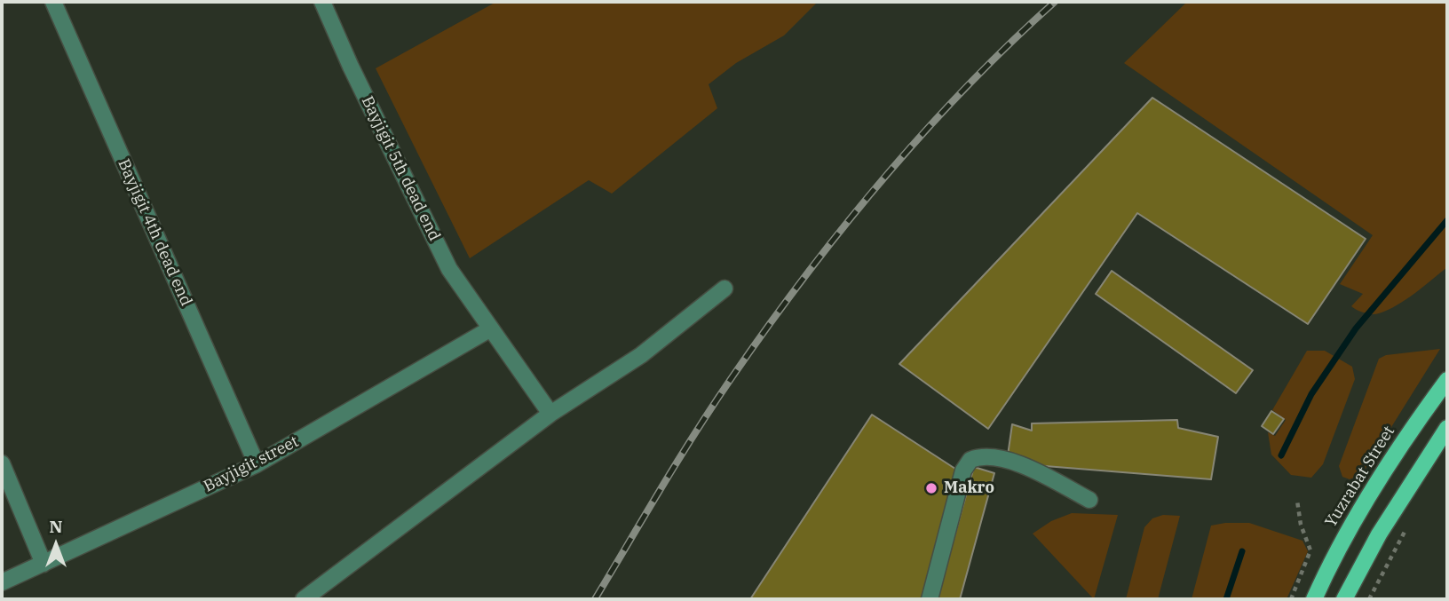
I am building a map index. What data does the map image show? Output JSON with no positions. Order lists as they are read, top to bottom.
{
  "streets": {
    "main road": ["Yuzrabat Street"],
    "street": ["Bayjigit 5th dead end", "Bayjigit 4th dead end", "Bayjigit street"]
  },
  "crossings": [
    ["Bayjigit 5th dead end", "Bayjigit street"],
    ["Bayjigit 4th dead end", "Bayjigit street"]
  ],
  "places": ["Makro"],
  "north": "top"
}
